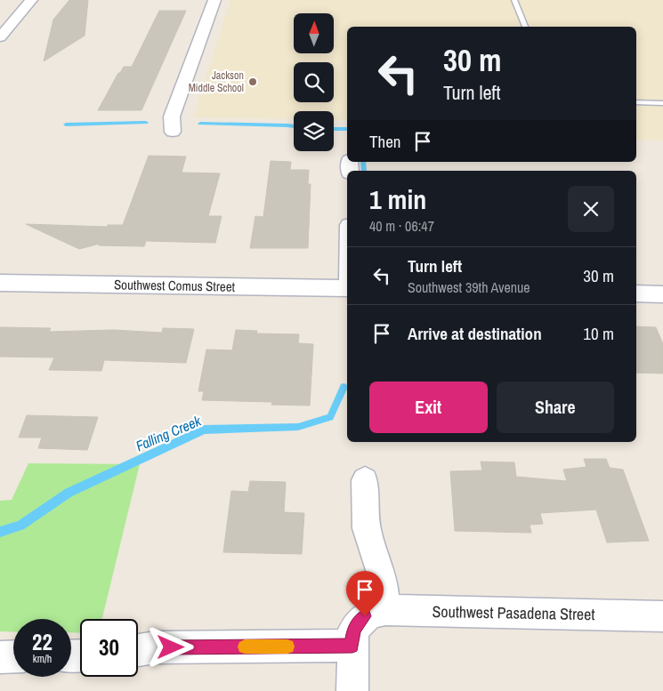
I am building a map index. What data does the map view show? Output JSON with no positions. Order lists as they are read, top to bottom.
{
  "streets": {
    "street": ["Southwest Comus Street", "Southwest Pasadena Street"]
  },
  "water": ["Falling Creek"],
  "places": ["Jackson Middle School"],
  "north": "top",
  "page": {
    "turn": ["30 m", "Turn left"],
    "then": "Then",
    "heading": ["1 min", "40 m · 06:47"],
    "list": [
      {
        "name": "Turn left",
        "note": "Southwest 39th Avenue",
        "value": "30 m"
      },
      {
        "name": "Arrive at destination",
        "value": "10 m"
      }
    ],
    "buttons": ["Exit", "Share"],
    "speed": "22 km/h",
    "limit": "30"
  }
}
